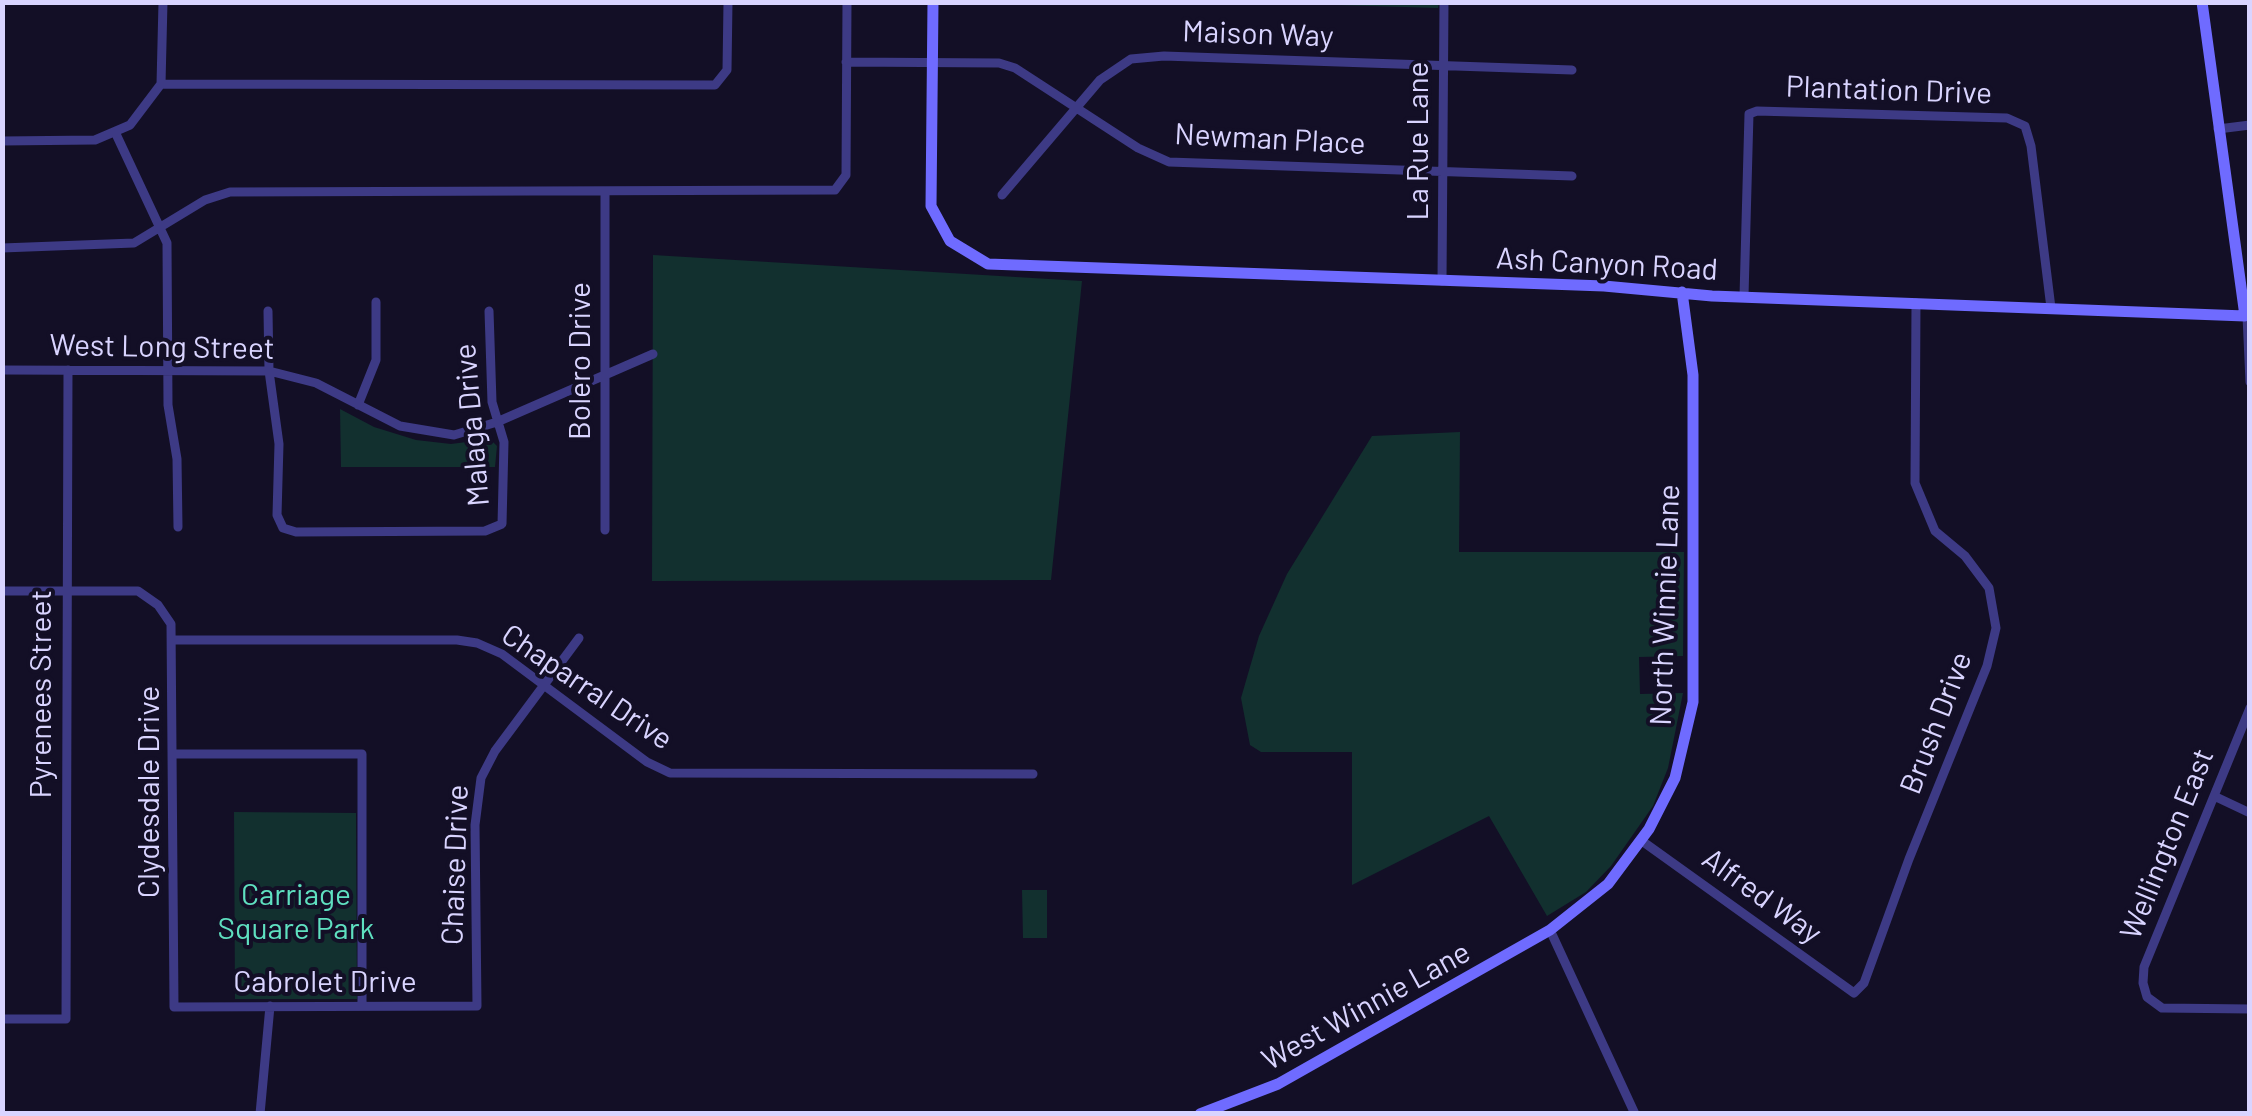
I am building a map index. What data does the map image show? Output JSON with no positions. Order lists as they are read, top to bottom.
{
  "streets": {
    "street": [
      "Maison Way",
      "Plantation Drive",
      "Newman Place",
      "La Rue Lane",
      "Ash Canyon Road",
      "West Long Street",
      "Bolero Drive",
      "Malaga Drive",
      "North Winnie Lane",
      "Chaparral Drive",
      "Pyrenees Street",
      "Brush Drive",
      "Clydesdale Drive",
      "Wellington East",
      "Chaise Drive",
      "Alfred Way",
      "Cabrolet Drive",
      "West Winnie Lane"
    ]
  },
  "crossings": [
    ["Maison Way", "Newman Place"],
    ["Maison Way", "La Rue Lane"],
    ["Plantation Drive", "Ash Canyon Road"],
    ["Newman Place", "La Rue Lane"],
    ["Newman Place", "Ash Canyon Road"],
    ["La Rue Lane", "Ash Canyon Road"],
    ["Ash Canyon Road", "North Winnie Lane"],
    ["Ash Canyon Road", "Brush Drive"],
    ["West Long Street", "Bolero Drive"],
    ["West Long Street", "Malaga Drive"],
    ["West Long Street", "Pyrenees Street"],
    ["North Winnie Lane", "Alfred Way"],
    ["North Winnie Lane", "West Winnie Lane"],
    ["Chaparral Drive", "Clydesdale Drive"],
    ["Chaparral Drive", "Chaise Drive"],
    ["Brush Drive", "Alfred Way"],
    ["Clydesdale Drive", "Cabrolet Drive"],
    ["Chaise Drive", "Cabrolet Drive"]
  ],
  "parks": ["Carriage Square Park"]
}
